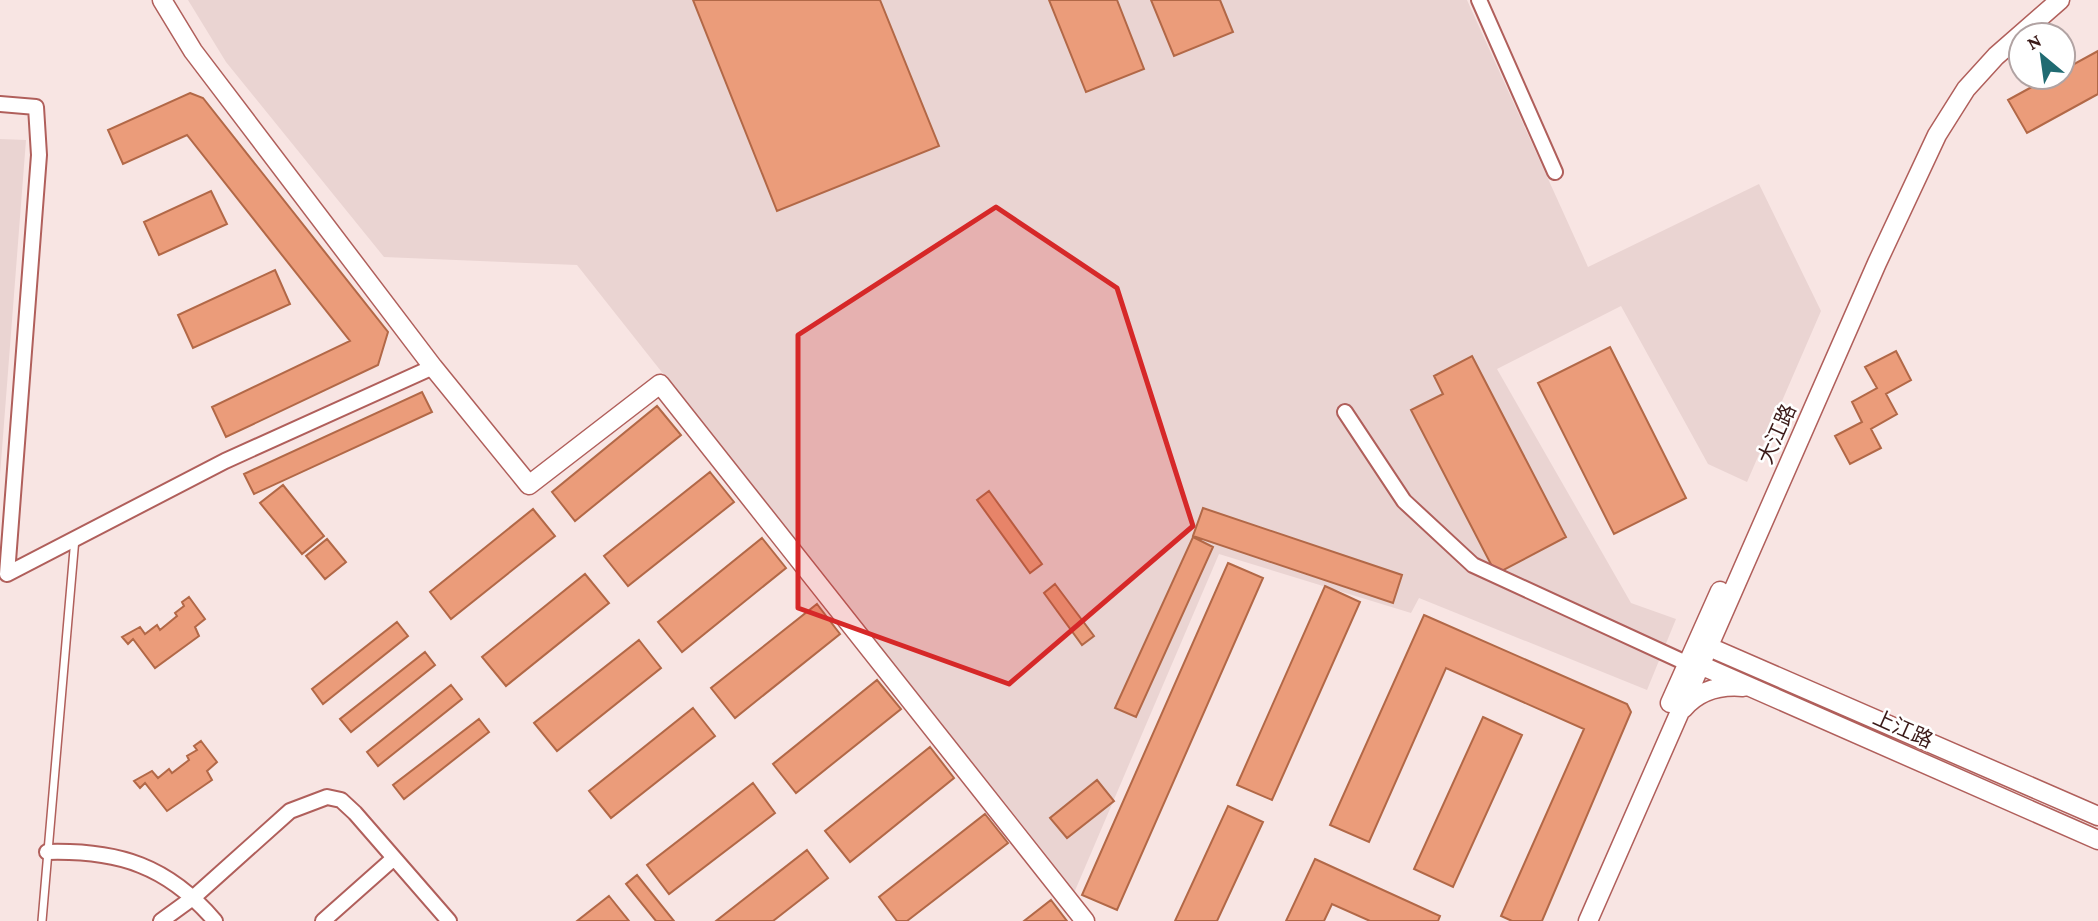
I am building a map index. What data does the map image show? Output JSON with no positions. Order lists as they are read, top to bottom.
{
  "streets": {
    "street": ["大江路", "上江路"]
  },
  "crossings": [
    ["大江路", "上江路"]
  ],
  "north": "top left"
}
